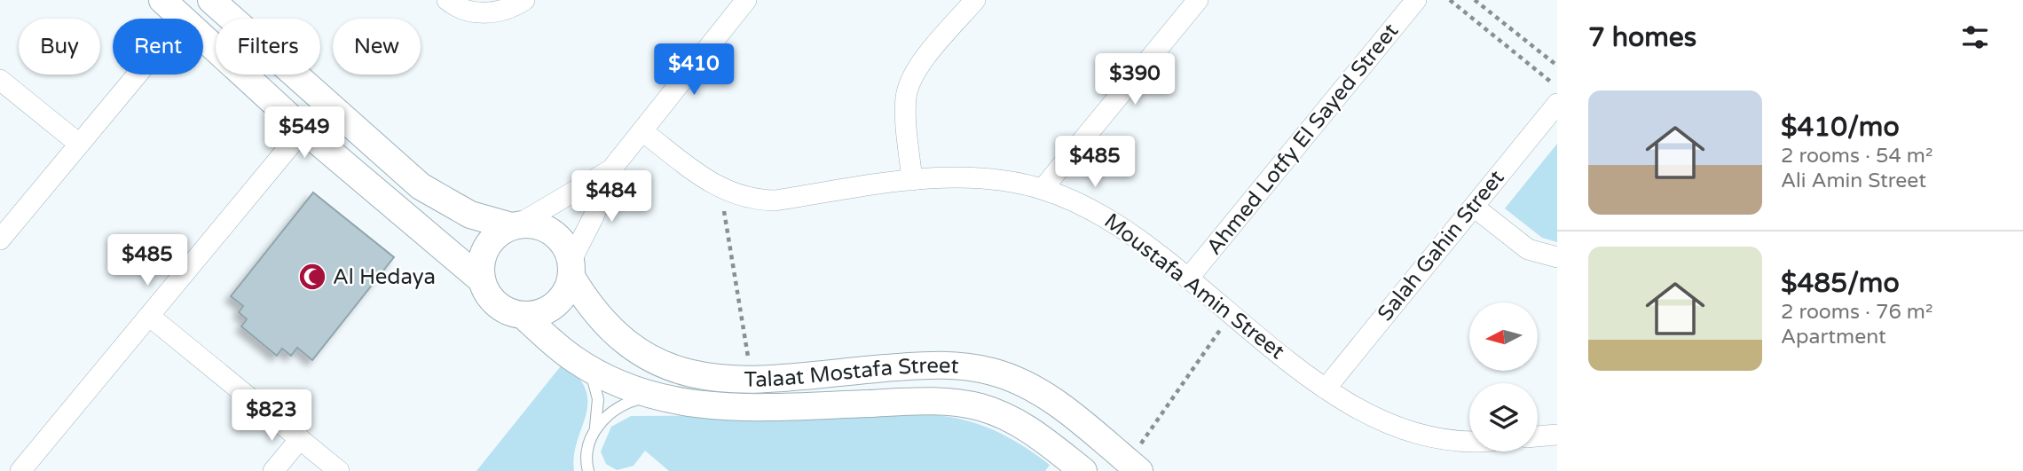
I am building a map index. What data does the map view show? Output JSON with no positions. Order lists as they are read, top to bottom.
{
  "streets": {
    "street": [
      "Ahmed Lotfy El Sayed Street",
      "Salah Gahin Street",
      "Moustafa Amin Street",
      "Talaat Mostafa Street"
    ]
  },
  "crossings": [
    ["Ahmed Lotfy El Sayed Street", "Moustafa Amin Street"],
    ["Salah Gahin Street", "Moustafa Amin Street"]
  ],
  "places": {
    "mosque": ["Al Hedaya"]
  },
  "north": "left",
  "page": {
    "heading": "7 homes",
    "chip": [
      "Buy",
      "Rent",
      "Filters",
      "New"
    ],
    "price": [
      "$410",
      "$390",
      "$549",
      "$485",
      "$484",
      "$485",
      "$823"
    ],
    "list": [
      {
        "name": "$410/mo",
        "note": "2 rooms · 54 m² · Ali Amin Street"
      },
      {
        "name": "$485/mo",
        "note": "2 rooms · 76 m² · Apartment"
      }
    ]
  }
}
